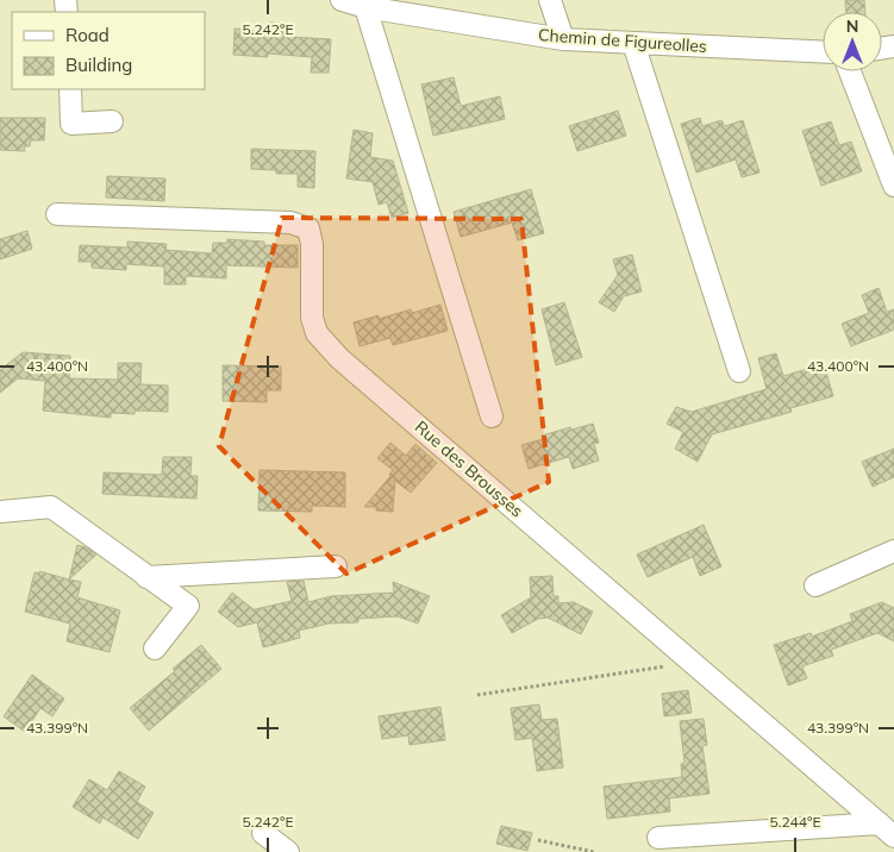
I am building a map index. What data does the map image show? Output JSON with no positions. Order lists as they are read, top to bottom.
{
  "streets": {
    "street": ["Chemin de Figureolles", "Rue des Brousses"]
  },
  "legend": ["Road", "Building"],
  "north": "top",
  "coordinates": [
    "5.242°E",
    "43.400°N",
    "43.399°N",
    "5.244°E"
  ]
}
